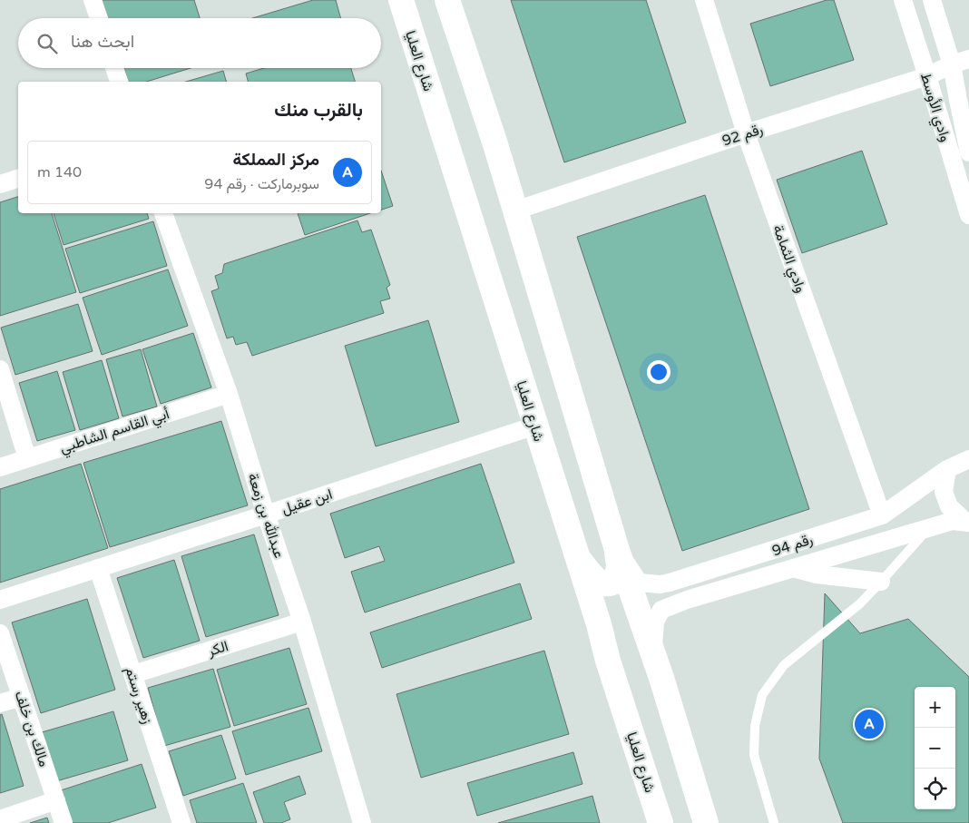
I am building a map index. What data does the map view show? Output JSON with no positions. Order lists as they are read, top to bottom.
{
  "streets": {
    "main road": ["شارع العليا"],
    "street": [
      "وادي الأوسط",
      "رقم 92",
      "وادي الثمامة",
      "أبي القاسم الشاطبي",
      "ابن عقيل",
      "عبدالله بن زمعة",
      "رقم 94",
      "الكر",
      "زهير رستم",
      "مالك بن خلف"
    ]
  },
  "crossings": [
    ["شارع العليا", "ابن عقيل"],
    ["وادي الأوسط", "رقم 92"],
    ["رقم 92", "وادي الثمامة"],
    ["وادي الثمامة", "رقم 94"],
    ["أبي القاسم الشاطبي", "عبدالله بن زمعة"],
    ["ابن عقيل", "عبدالله بن زمعة"],
    ["ابن عقيل", "زهير رستم"],
    ["عبدالله بن زمعة", "الكر"],
    ["الكر", "زهير رستم"]
  ],
  "page": {
    "search": "ابحث هنا",
    "heading": "بالقرب منك",
    "list": [
      {
        "mark": "A",
        "name": "مركز المملكة",
        "note": "سوبرماركت · رقم 94",
        "value": "140 m"
      }
    ],
    "map_buttons": ["+", "−"],
    "pins": "A"
  }
}
